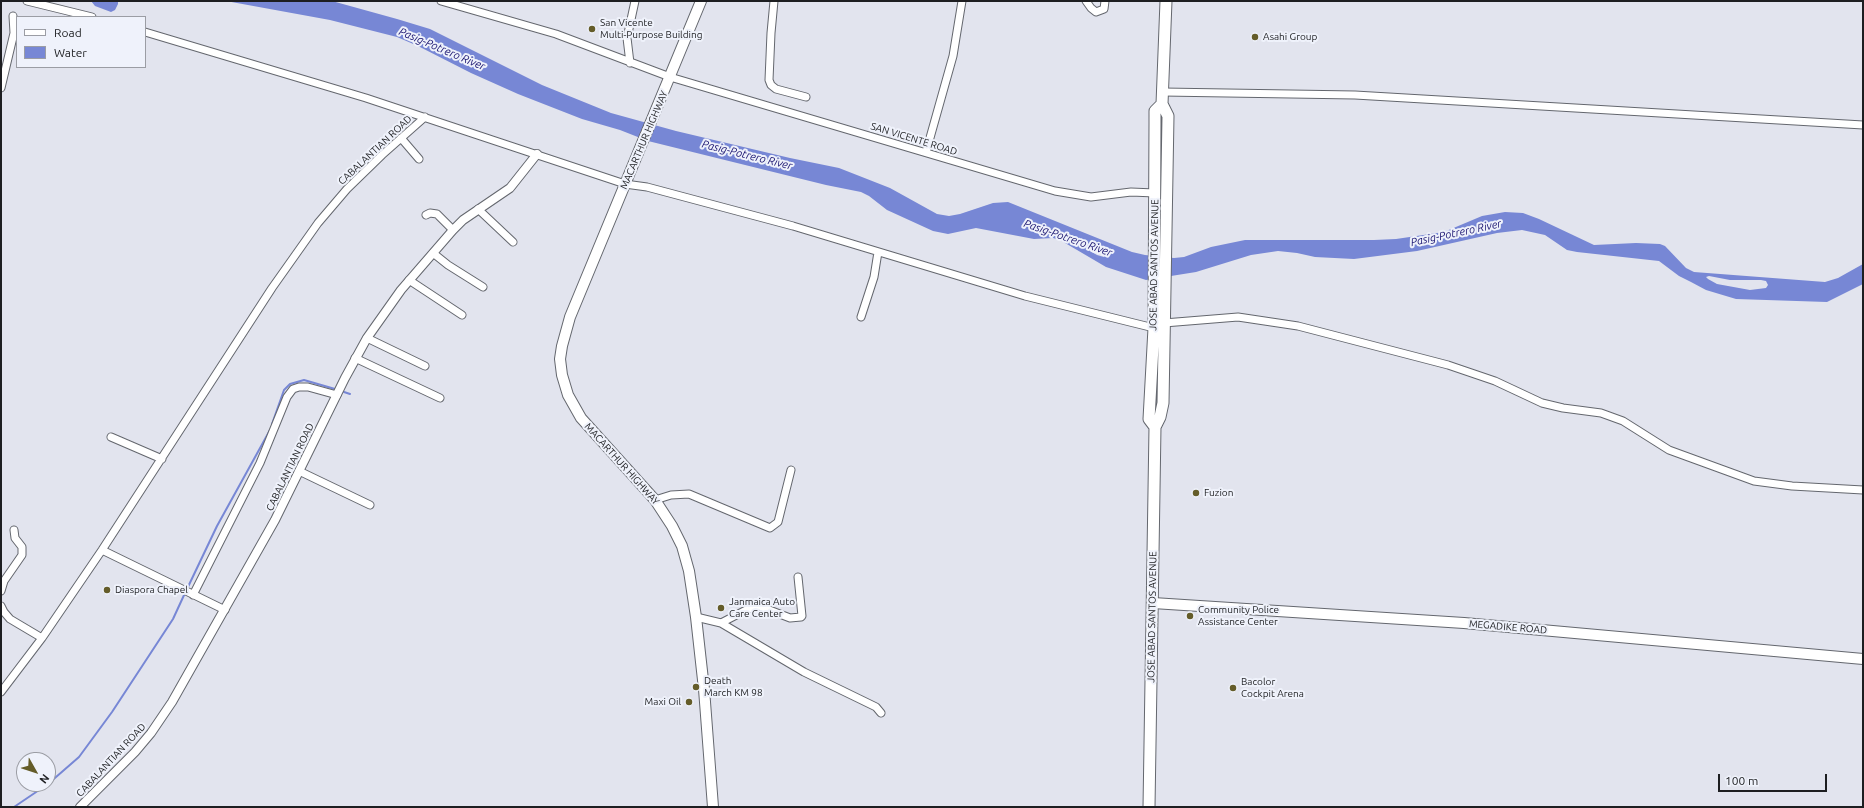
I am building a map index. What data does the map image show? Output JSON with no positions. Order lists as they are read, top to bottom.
{
  "streets": {
    "highway": ["JOSE ABAD SANTOS AVENUE"],
    "main road": ["MACARTHUR HIGHWAY", "MEGADIKE ROAD"],
    "street": ["SAN VICENTE ROAD", "CABALANTIAN ROAD"]
  },
  "crossings": [
    ["SAN VICENTE ROAD", "MACARTHUR HIGHWAY"],
    ["SAN VICENTE ROAD", "JOSE ABAD SANTOS AVENUE"],
    ["JOSE ABAD SANTOS AVENUE", "MEGADIKE ROAD"]
  ],
  "water": ["Pasig-Potrero River"],
  "places": [
    "San Vicente Multi-Purpose Building",
    "Asahi Group",
    "Fuzion",
    "Diaspora Chapel",
    "Janmaica Auto Care Center",
    "Community Police Assistance Center",
    "Death March KM 98",
    "Bacolor Cockpit Arena",
    "Maxi Oil"
  ],
  "legend": ["Road", "Water"],
  "scale_bar": "100 m",
  "north": "bottom right"
}
